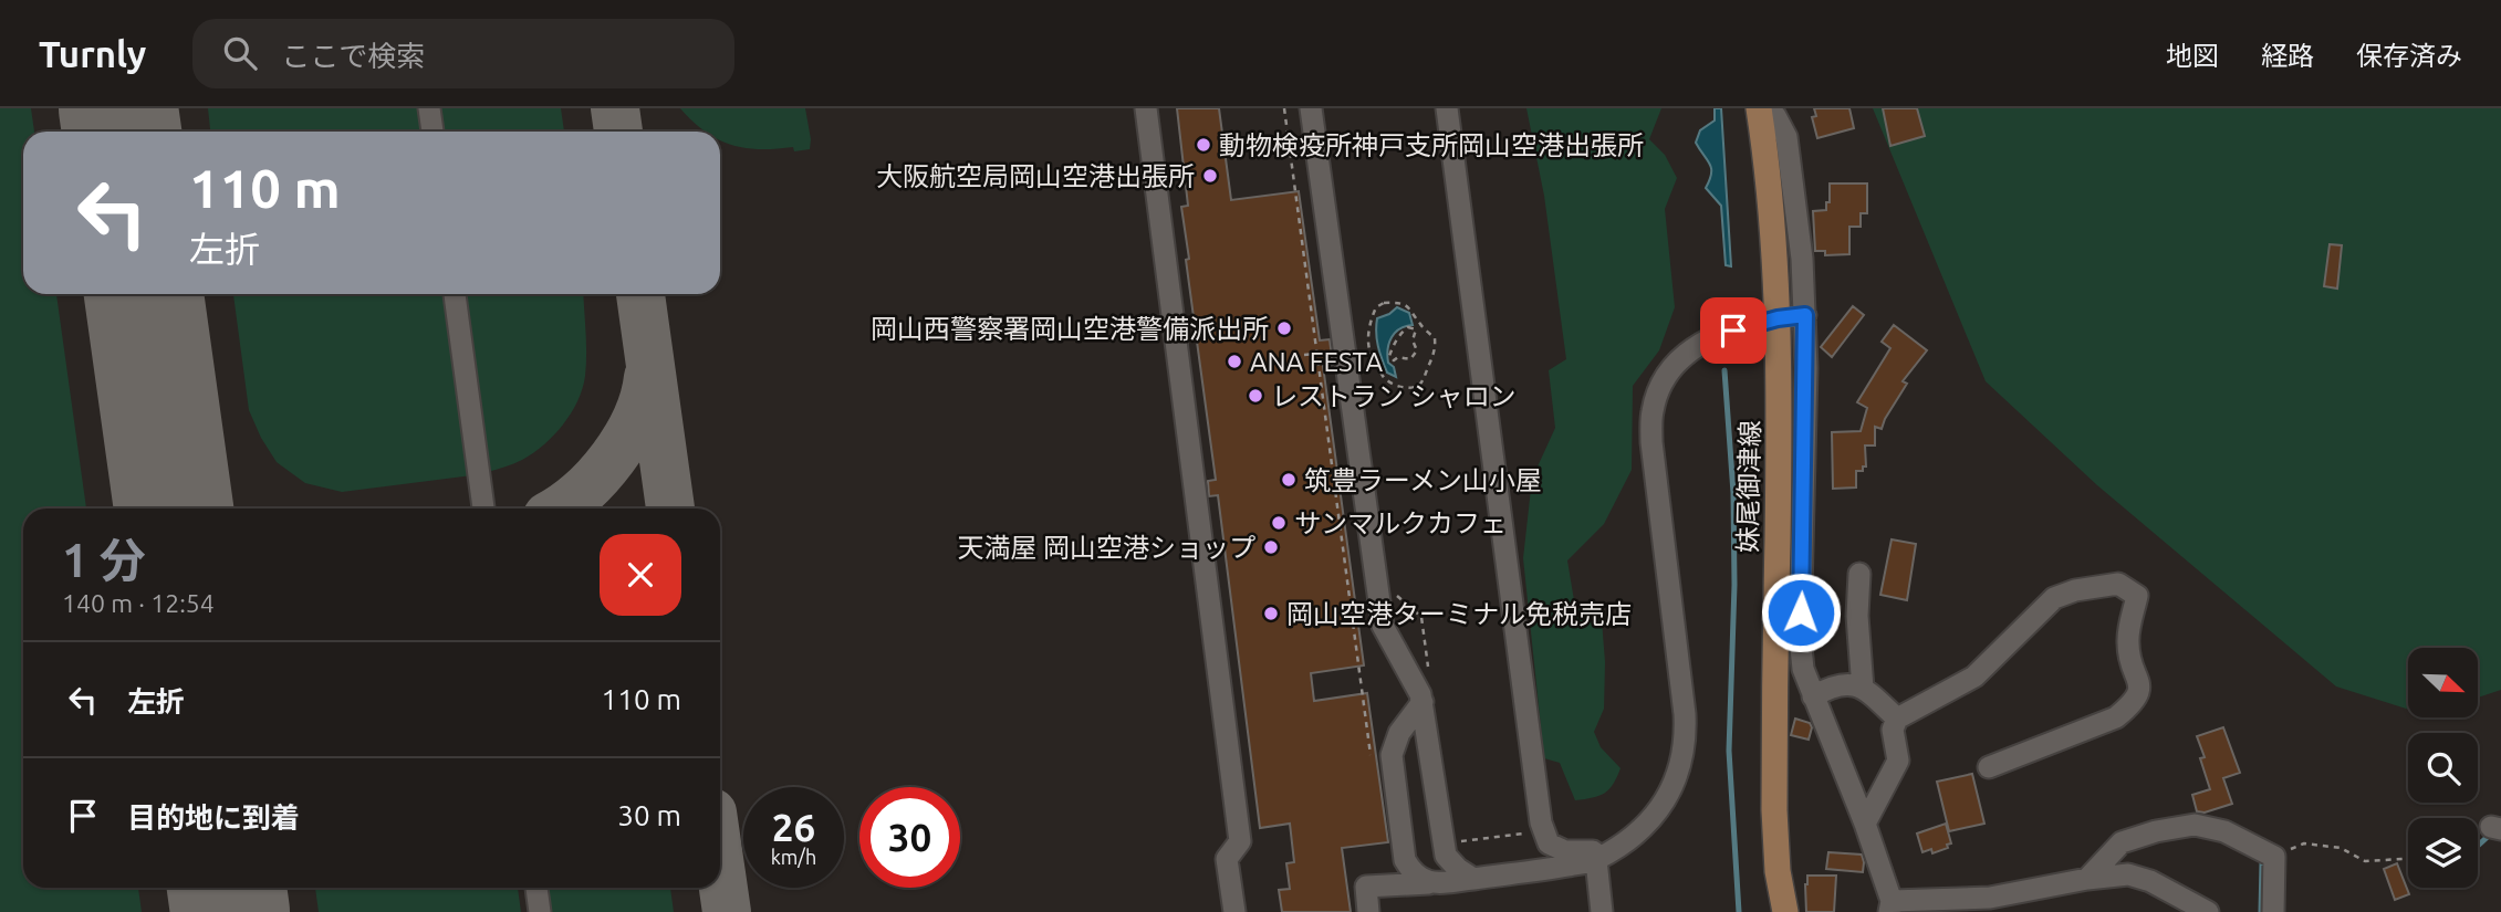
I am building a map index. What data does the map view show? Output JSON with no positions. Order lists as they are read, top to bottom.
{
  "streets": {
    "main road": ["妹尾御津線"]
  },
  "places": [
    "動物検疫所神戸支所岡山空港出張所",
    "大阪航空局岡山空港出張所",
    "岡山西警察署岡山空港警備派出所",
    "ANA FESTA",
    "レストラン シャロン",
    "筑豊ラーメン山小屋",
    "サンマルクカフェ",
    "天満屋 岡山空港ショップ",
    "岡山空港ターミナル免税売店"
  ],
  "north": "bottom right",
  "page": {
    "header": "Turnly",
    "search": "ここで検索",
    "nav": ["地図", "経路", "保存済み"],
    "turn": ["110 m", "左折"],
    "heading": ["1 分", "140 m · 12:54"],
    "list": [
      {
        "name": "左折",
        "value": "110 m"
      },
      {
        "name": "目的地に到着",
        "value": "30 m"
      }
    ],
    "speed": "26 km/h",
    "limit": "30"
  }
}
